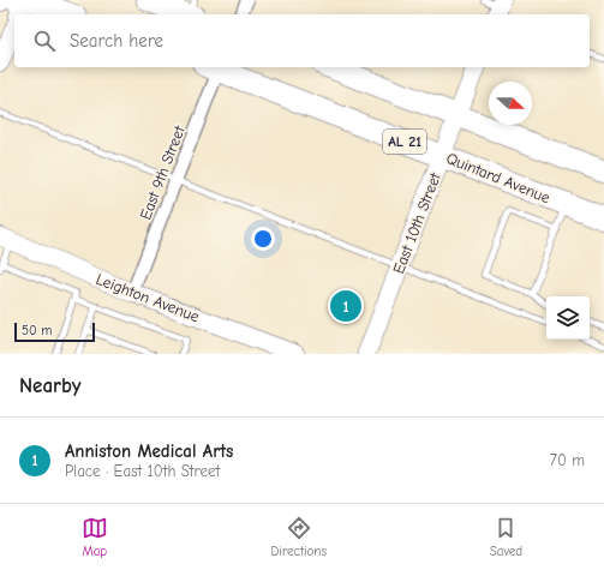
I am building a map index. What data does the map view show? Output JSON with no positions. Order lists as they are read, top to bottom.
{
  "streets": {
    "highway": ["AL 21", "Quintard Avenue"],
    "street": ["East 9th Street", "East 10th Street", "Leighton Avenue"]
  },
  "crossings": [
    ["East 9th Street", "Leighton Avenue"],
    ["Quintard Avenue", "East 10th Street"]
  ],
  "scale_bar": "50 m",
  "north": "right",
  "page": {
    "search": "Search here",
    "pins": "1",
    "scale": "50 m",
    "heading": "Nearby",
    "list": [
      {
        "mark": "1",
        "name": "Anniston Medical Arts",
        "note": "Place · East 10th Street",
        "value": "70 m"
      }
    ],
    "nav": ["Map", "Directions", "Saved"]
  }
}
